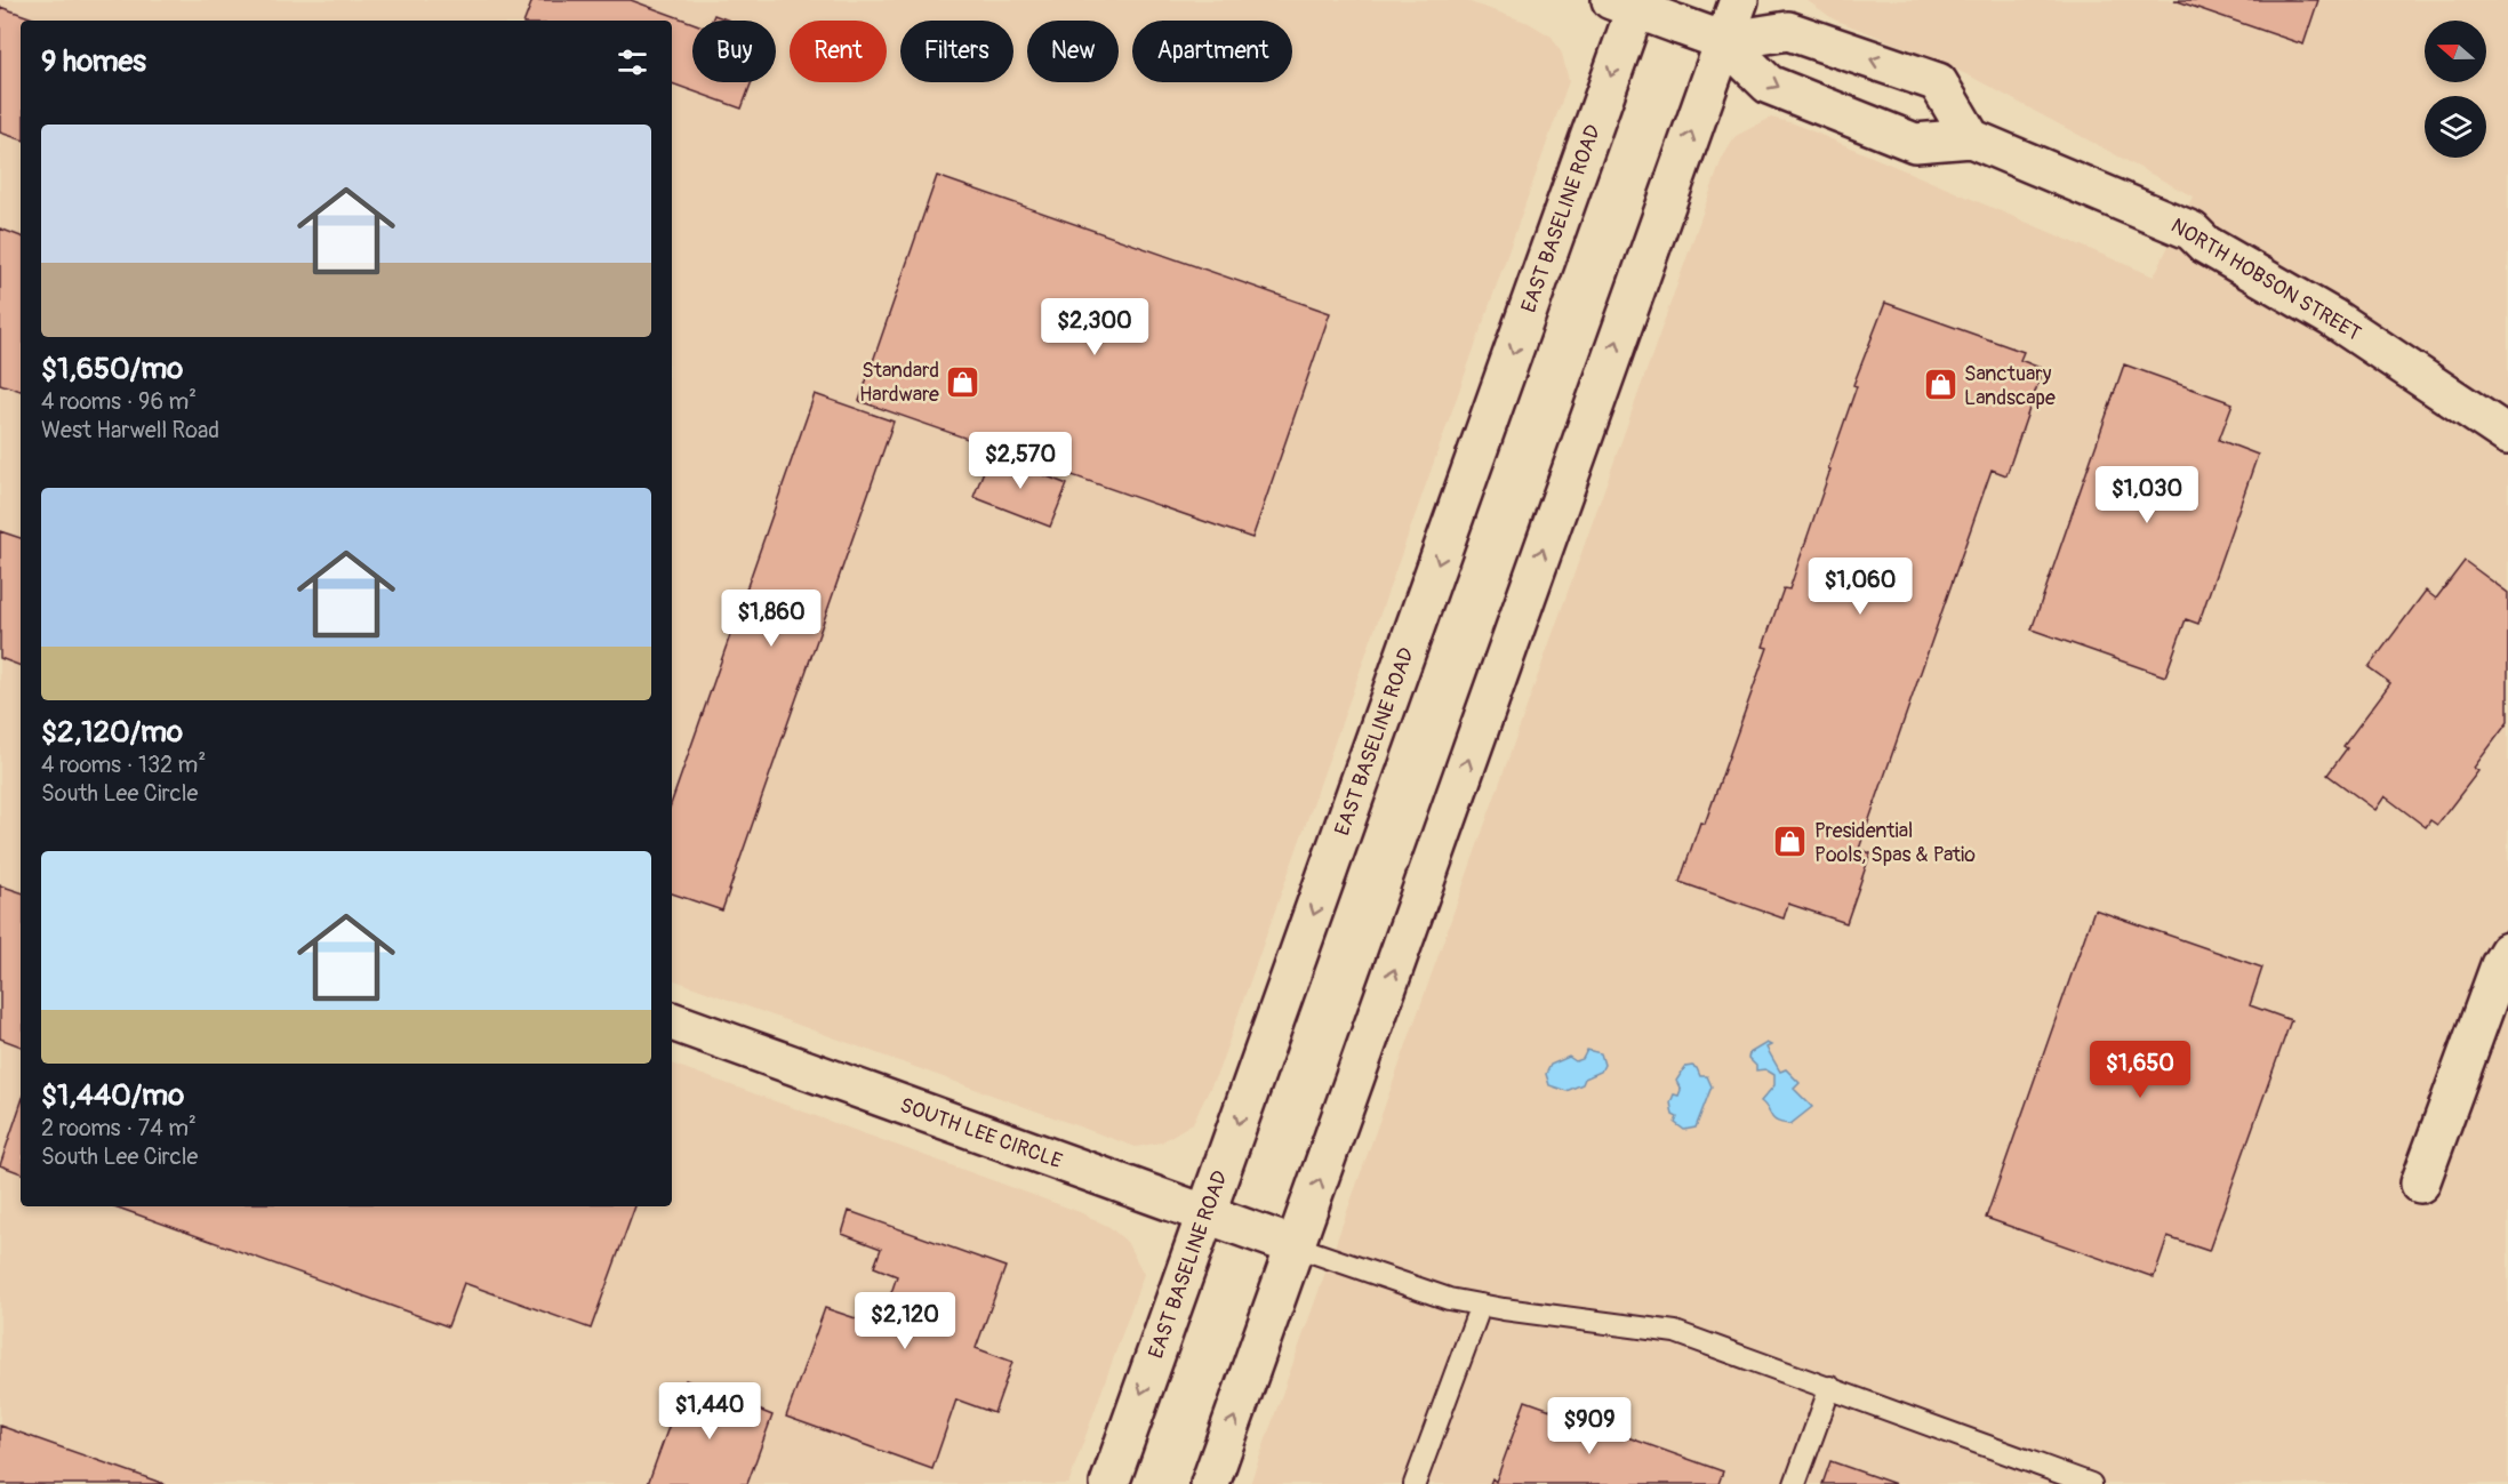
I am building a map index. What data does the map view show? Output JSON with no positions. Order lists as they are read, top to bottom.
{
  "streets": {
    "main road": ["EAST BASELINE ROAD", "NORTH HOBSON STREET", "SOUTH LEE CIRCLE"]
  },
  "crossings": [
    ["EAST BASELINE ROAD", "NORTH HOBSON STREET"],
    ["EAST BASELINE ROAD", "SOUTH LEE CIRCLE"]
  ],
  "places": {
    "shop": ["Standard Hardware", "Sanctuary Landscape", "Presidential Pools, Spas & Patio"]
  },
  "north": "left",
  "page": {
    "chip": [
      "Buy",
      "Rent",
      "Filters",
      "New",
      "Apartment"
    ],
    "heading": "9 homes",
    "list": [
      {
        "name": "$1,650/mo",
        "note": "4 rooms · 96 m² · West Harwell Road"
      },
      {
        "name": "$2,120/mo",
        "note": "4 rooms · 132 m² · South Lee Circle"
      },
      {
        "name": "$1,440/mo",
        "note": "2 rooms · 74 m² · South Lee Circle"
      }
    ],
    "price": [
      "$2,300",
      "$2,570",
      "$1,030",
      "$1,060",
      "$1,860",
      "$1,650",
      "$2,120",
      "$1,440",
      "$909"
    ]
  }
}
